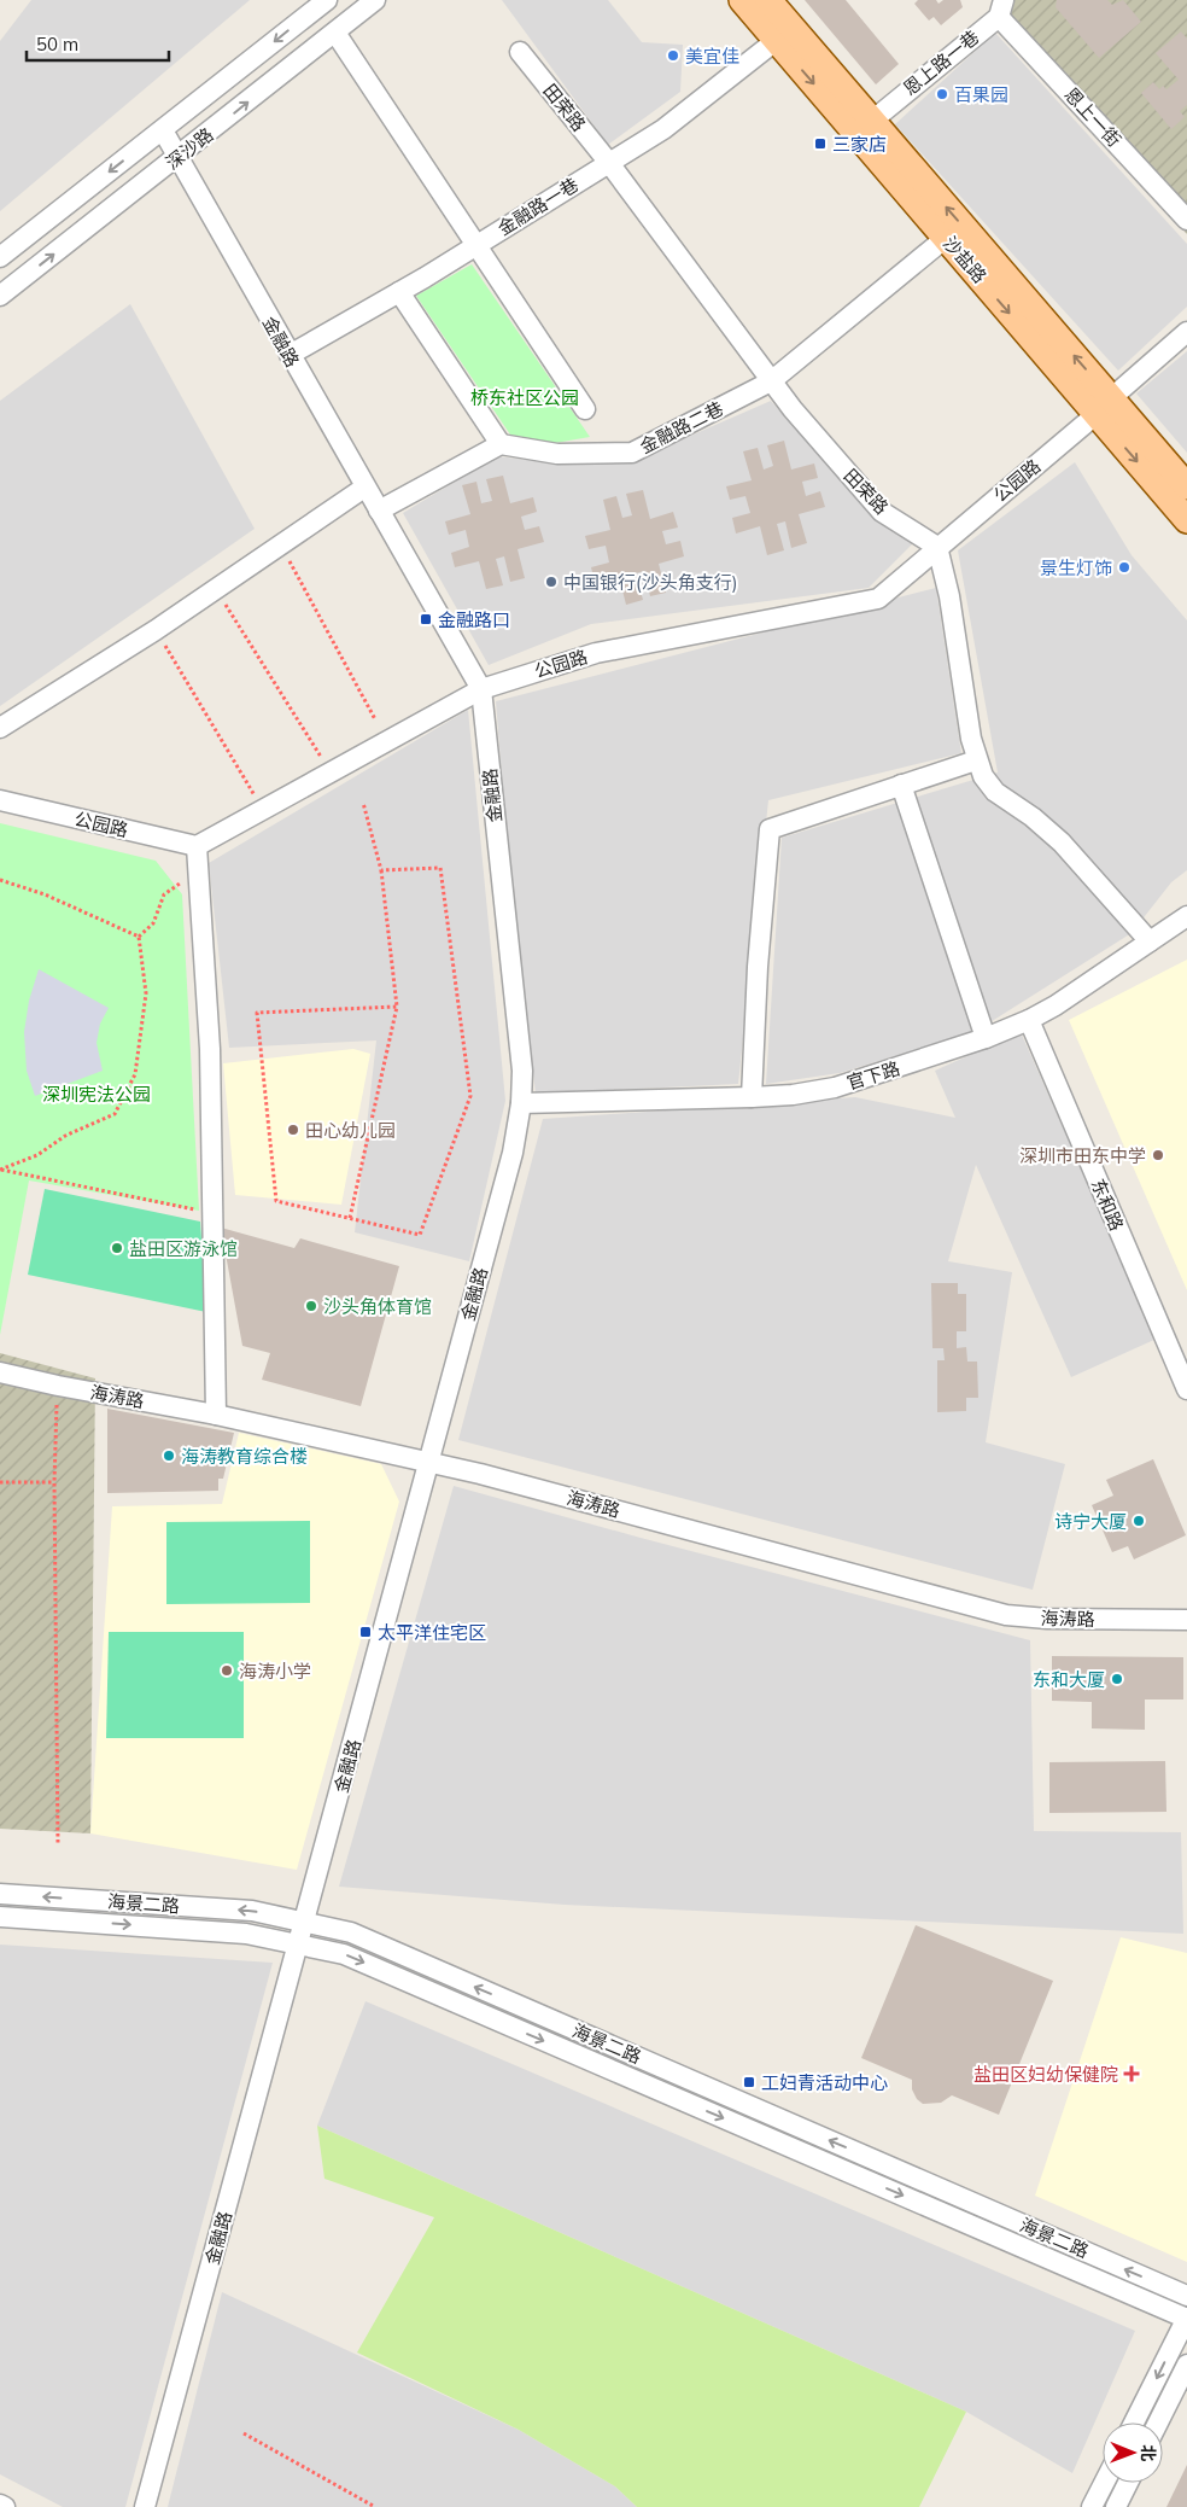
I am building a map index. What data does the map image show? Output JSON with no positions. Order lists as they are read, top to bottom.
{
  "streets": {
    "main road": ["沙盐路"],
    "street": [
      "恩上路一巷",
      "田荣路",
      "恩上一街",
      "深沙路",
      "金融路一巷",
      "金融路",
      "金融路二巷",
      "公园路",
      "官下路",
      "东和路",
      "海涛路",
      "海景二路"
    ]
  },
  "crossings": [
    ["恩上路一巷", "恩上一街"],
    ["恩上路一巷", "沙盐路"],
    ["田荣路", "金融路一巷"],
    ["田荣路", "金融路二巷"],
    ["田荣路", "公园路"],
    ["深沙路", "金融路"],
    ["金融路一巷", "沙盐路"],
    ["金融路一巷", "金融路"],
    ["沙盐路", "金融路二巷"],
    ["沙盐路", "公园路"],
    ["金融路", "公园路"],
    ["金融路", "官下路"],
    ["金融路", "海涛路"],
    ["金融路", "海景二路"],
    ["官下路", "东和路"]
  ],
  "parks": ["桥东社区公园", "深圳宪法公园"],
  "places": {
    "other": [
      "美宜佳",
      "百果园",
      "景生灯饰",
      "中国银行(沙头角支行)",
      "田心幼儿园",
      "深圳市田东中学",
      "盐田区游泳馆",
      "沙头角体育馆",
      "海涛教育综合楼",
      "诗宁大厦",
      "海涛小学",
      "东和大厦"
    ],
    "transit": [
      "三家店",
      "金融路口",
      "太平洋住宅区",
      "工妇青活动中心"
    ],
    "health": ["盐田区妇幼保健院"]
  },
  "scale_bar": "50 m",
  "north": "right"
}
